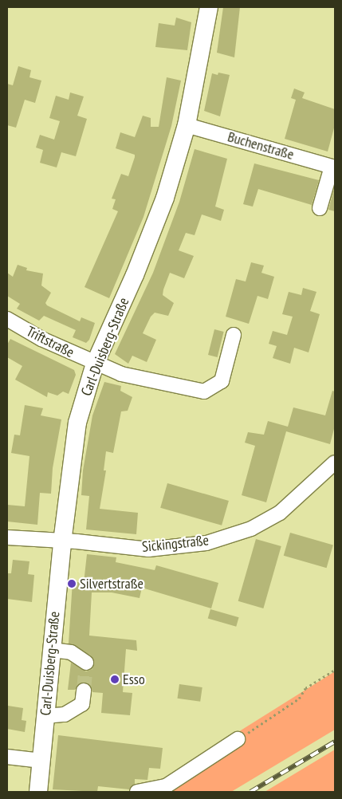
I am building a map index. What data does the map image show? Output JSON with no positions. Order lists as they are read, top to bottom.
{
  "streets": {
    "main road": ["Carl-Duisberg-Straße"],
    "street": ["Buchenstraße", "Triftstraße", "Sickingstraße"]
  },
  "crossings": [
    ["Buchenstraße", "Carl-Duisberg-Straße"],
    ["Triftstraße", "Carl-Duisberg-Straße"],
    ["Carl-Duisberg-Straße", "Sickingstraße"]
  ],
  "places": ["Silvertstraße", "Esso"]
}
